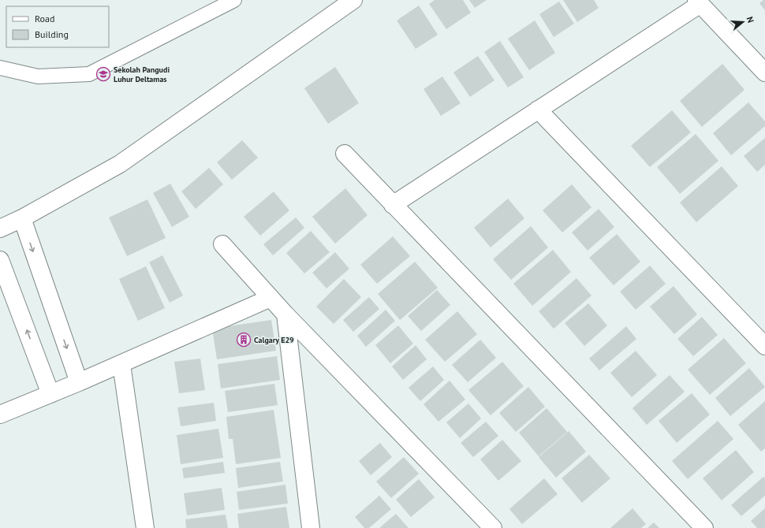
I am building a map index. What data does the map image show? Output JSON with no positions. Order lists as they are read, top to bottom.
{
  "places": {
    "school or university": ["Sekolah Pangudi Luhur Deltamas"],
    "building": ["Calgary E29"]
  },
  "legend": ["Road", "Building"],
  "north": "right"
}
